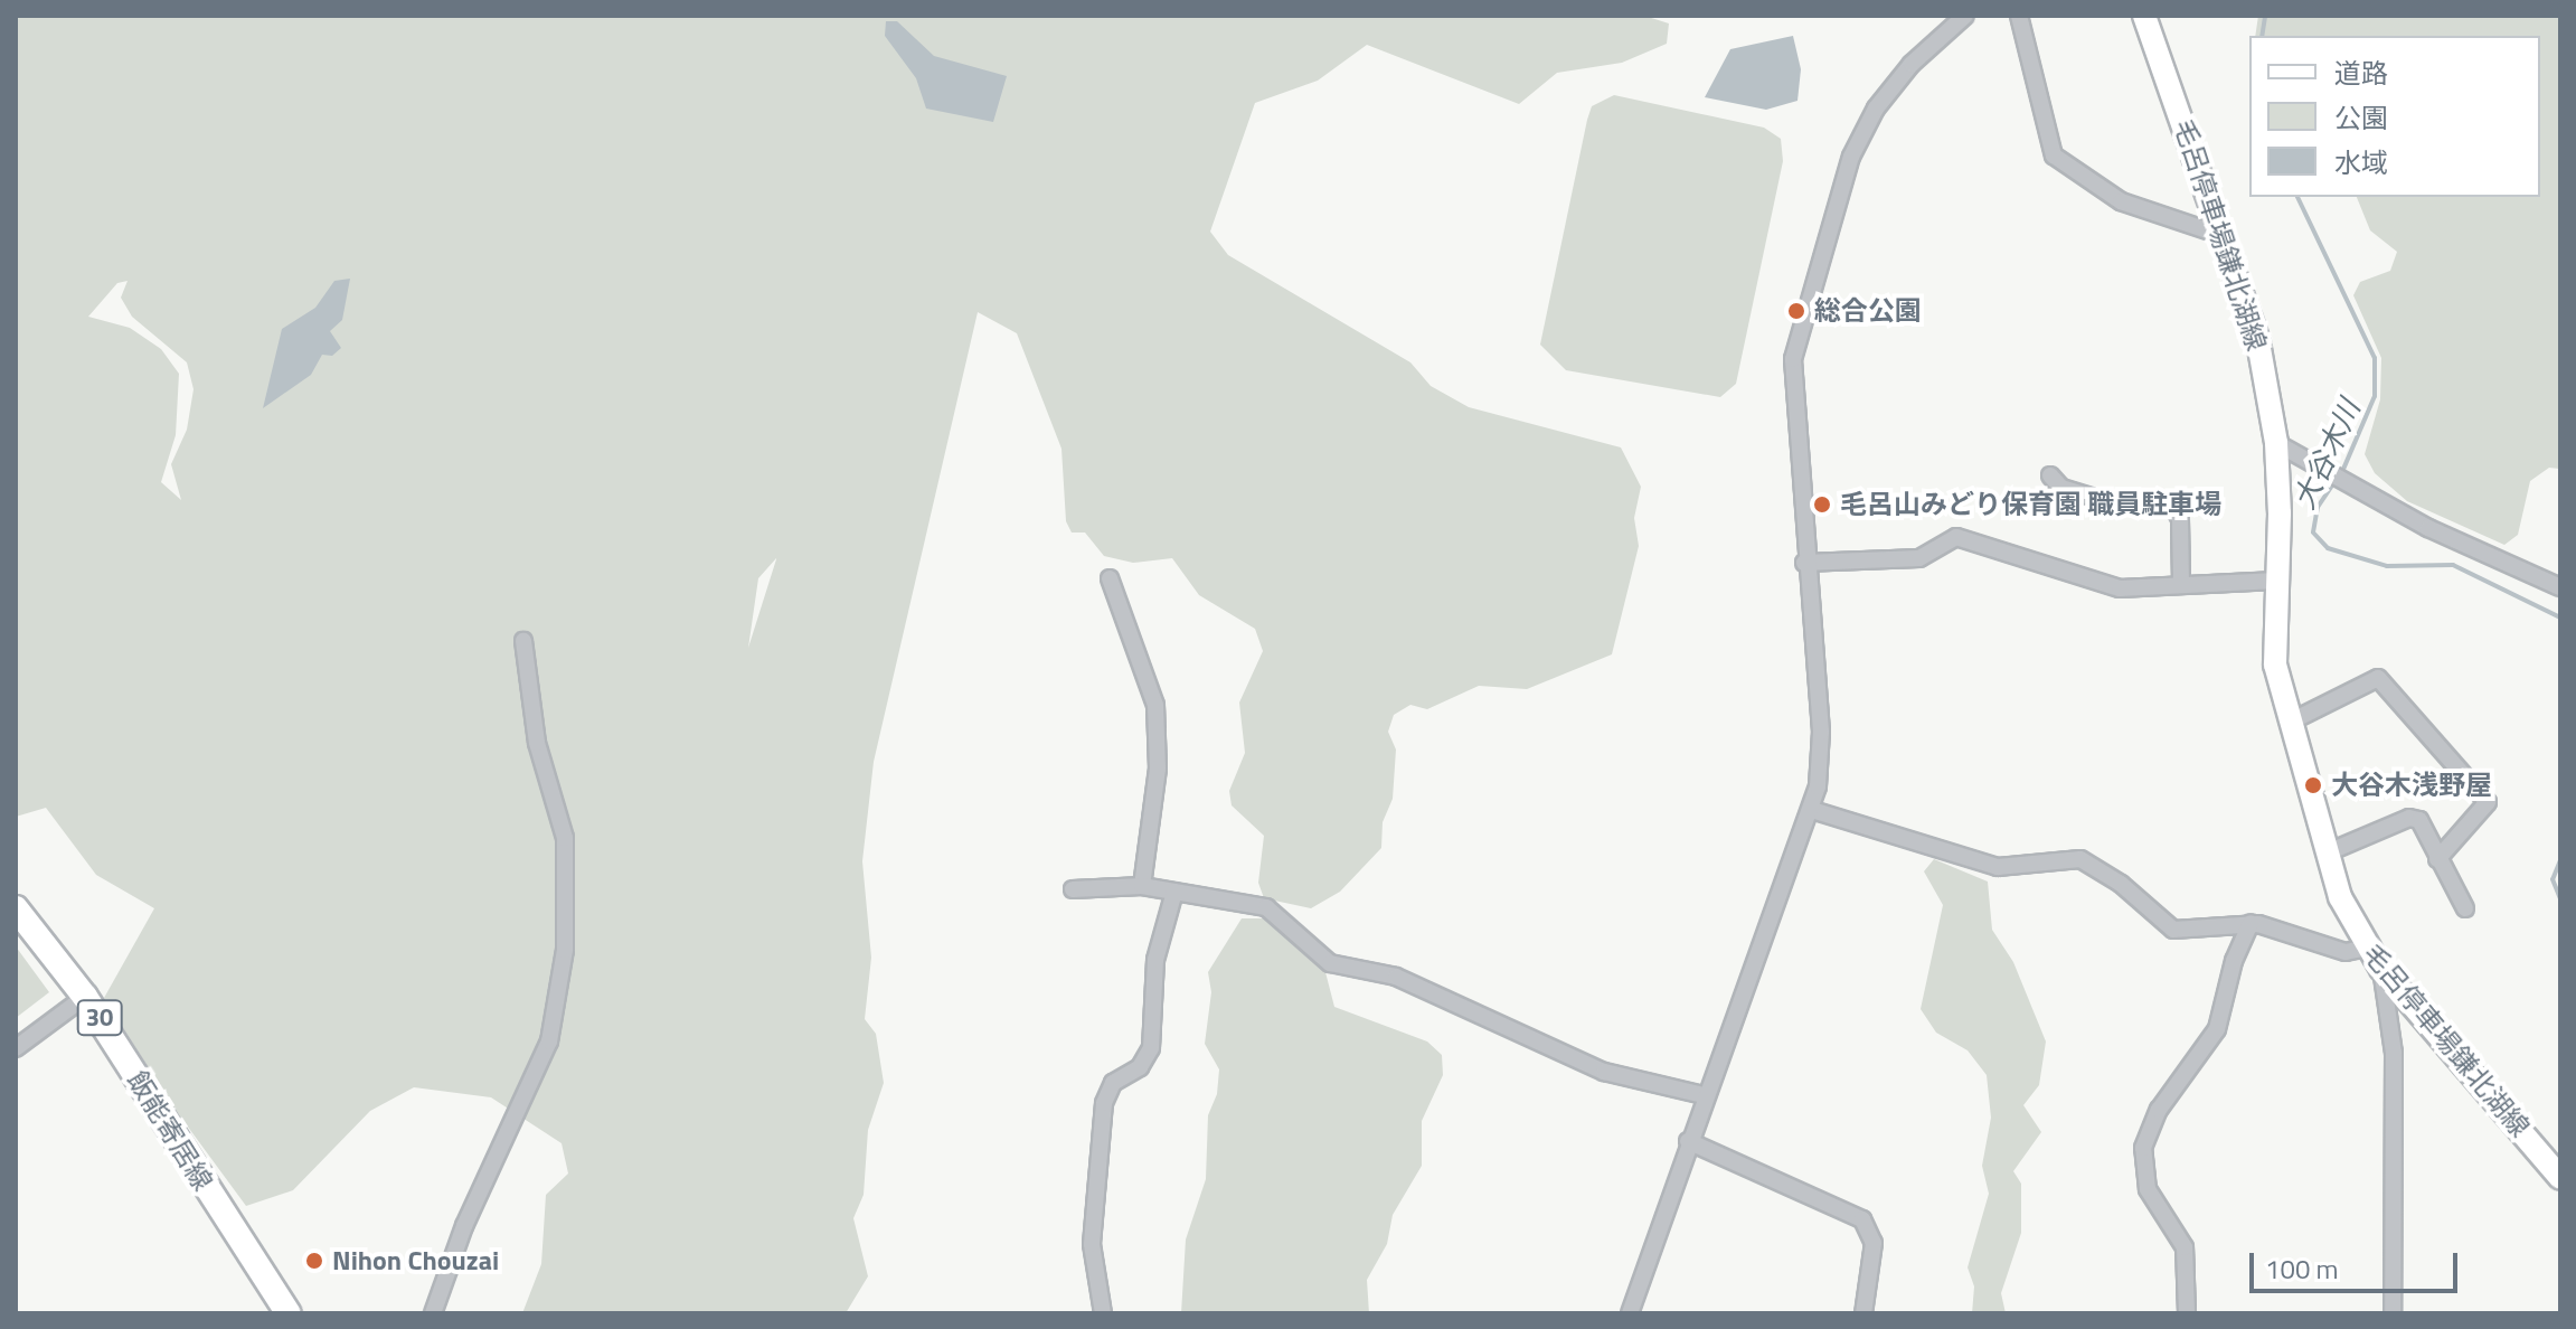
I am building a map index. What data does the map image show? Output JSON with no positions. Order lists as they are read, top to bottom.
{
  "streets": {
    "main road": ["毛呂停車場鎌北湖線", "30", "飯能寄居線"]
  },
  "water": ["大谷木川"],
  "places": [
    "総合公園",
    "毛呂山みどり保育園 職員駐車場",
    "大谷木浅野屋",
    "Nihon Chouzai"
  ],
  "legend": ["道路", "公園", "水域"],
  "scale_bar": "100 m"
}
